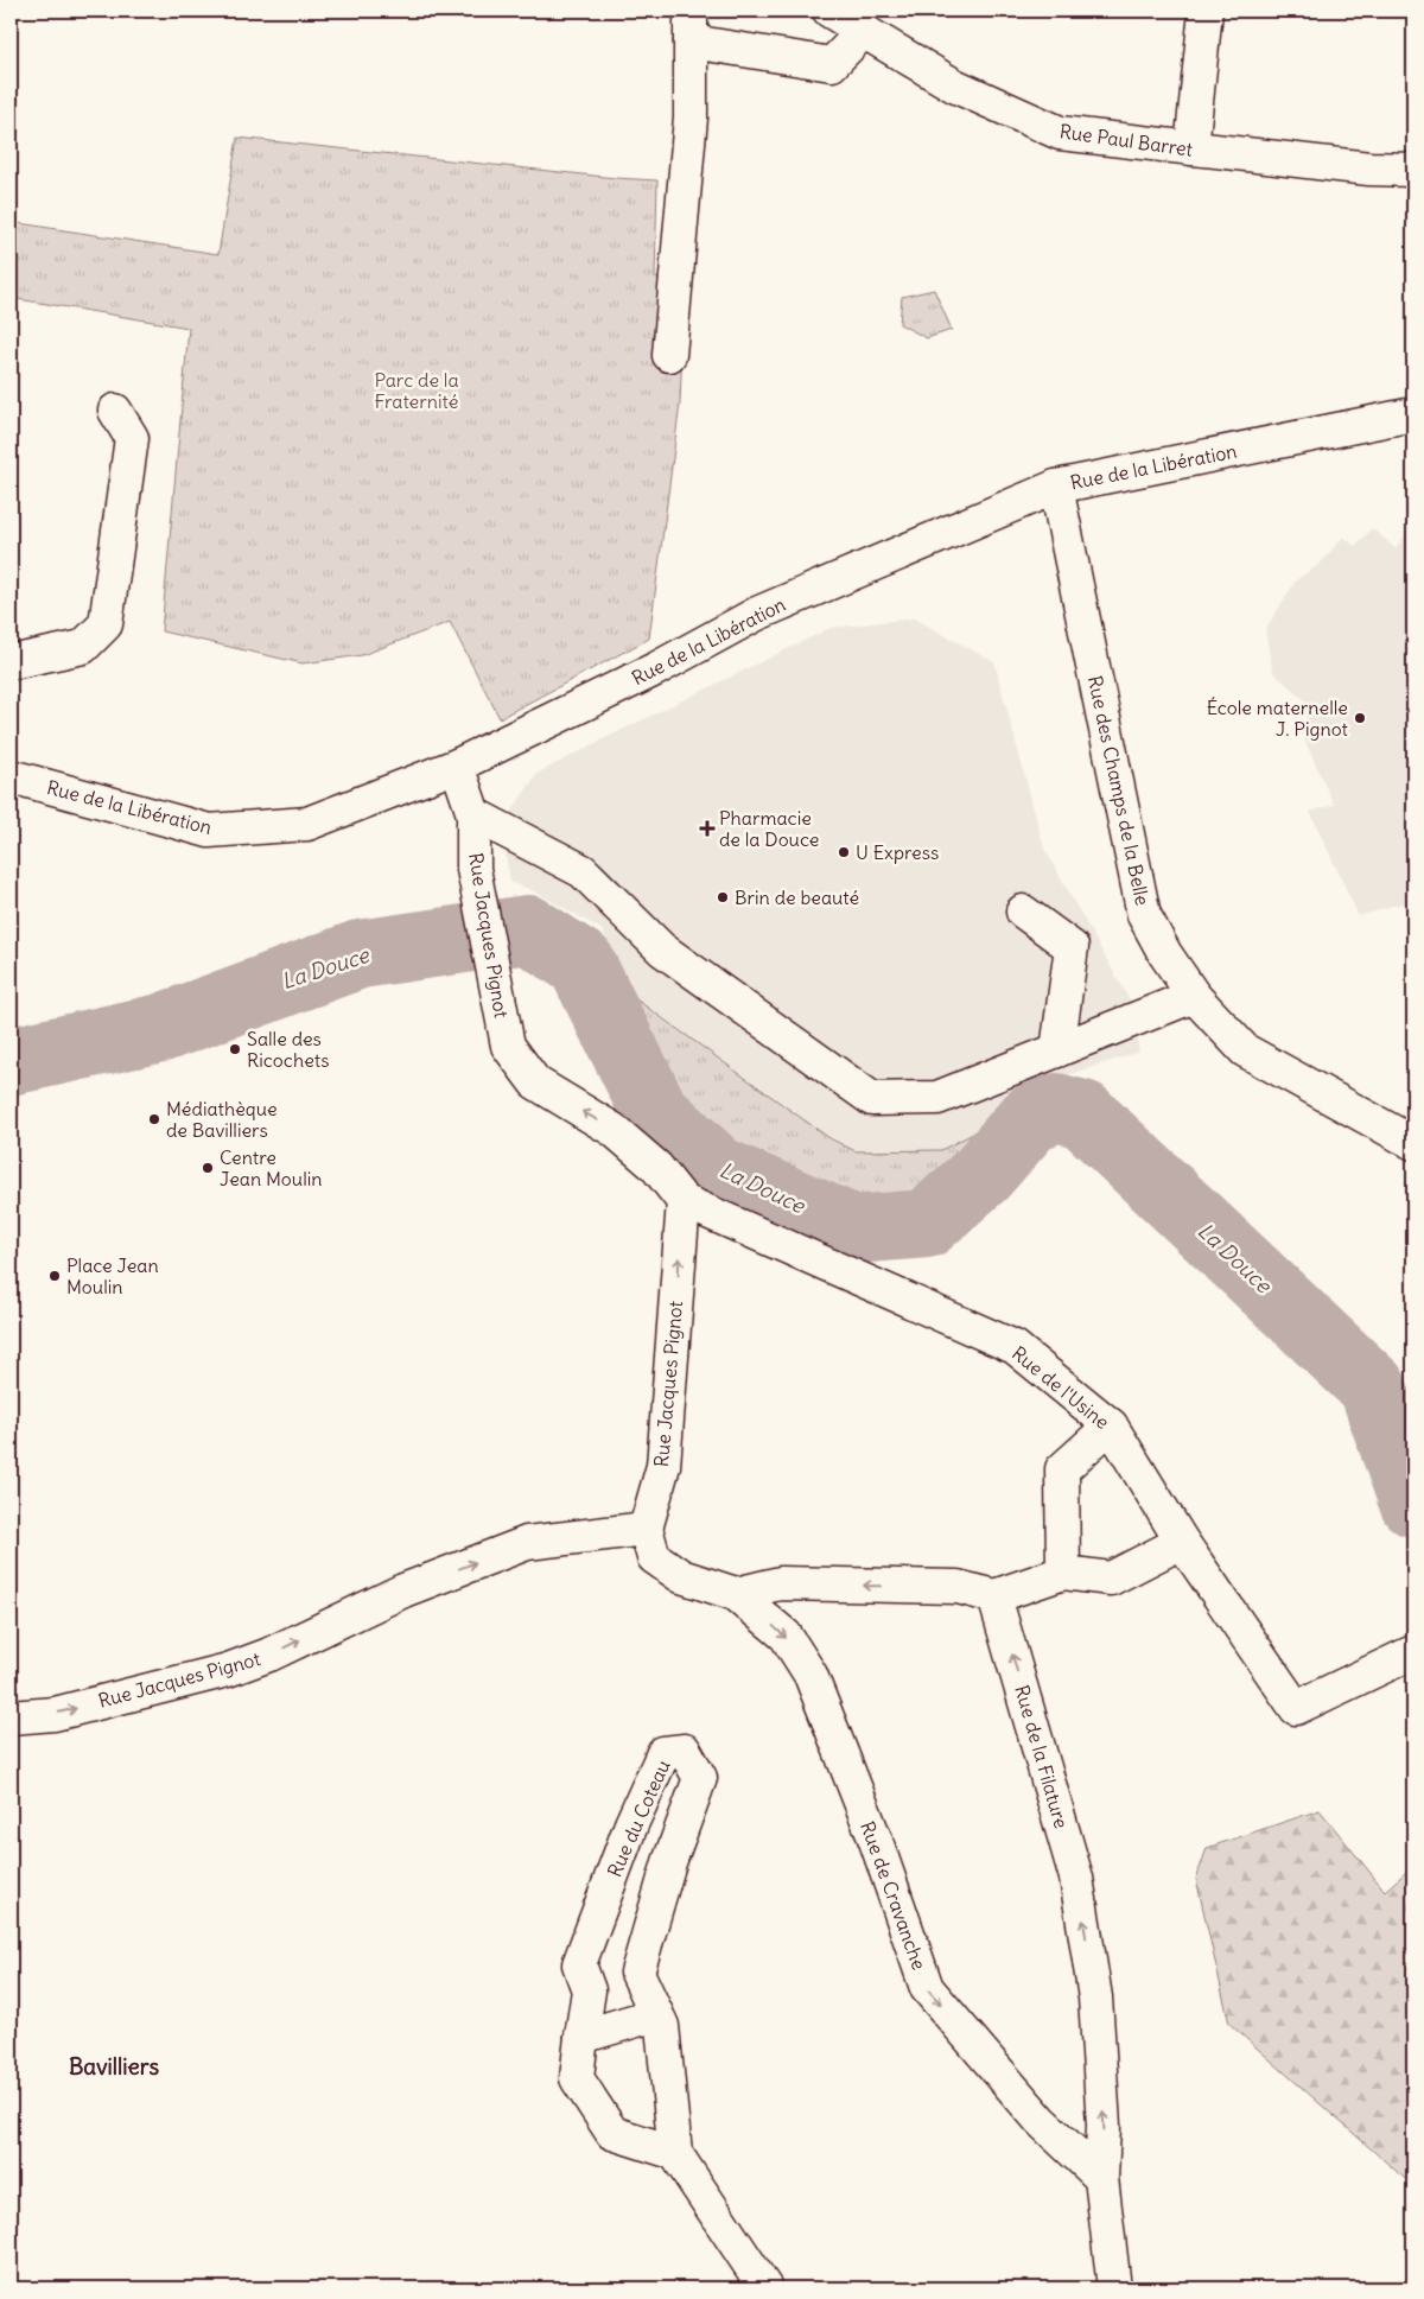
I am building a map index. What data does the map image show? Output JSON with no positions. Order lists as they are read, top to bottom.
{
  "streets": {
    "street": [
      "Rue Paul Barret",
      "Rue de la Libération",
      "Rue des Champs de la Belle",
      "Rue Jacques Pignot",
      "Rue de l'Usine",
      "Rue de la Filature",
      "Rue du Coteau",
      "Rue de Cravanche"
    ]
  },
  "crossings": [
    ["Rue de la Libération", "Rue des Champs de la Belle"],
    ["Rue de la Libération", "Rue Jacques Pignot"],
    ["Rue Jacques Pignot", "Rue de l'Usine"],
    ["Rue Jacques Pignot", "Rue de Cravanche"],
    ["Rue de la Filature", "Rue de Cravanche"]
  ],
  "one_way": ["Rue de la Filature", "Rue de Cravanche"],
  "districts": ["Bavilliers"],
  "water": ["La Douce"],
  "parks": ["Parc de la Fraternité"],
  "places": {
    "other": [
      "École maternelle J. Pignot",
      "U Express",
      "Brin de beauté",
      "Salle des Ricochets",
      "Médiathèque de Bavilliers",
      "Centre Jean Moulin",
      "Place Jean Moulin"
    ],
    "health": ["Pharmacie de la Douce"]
  }
}
